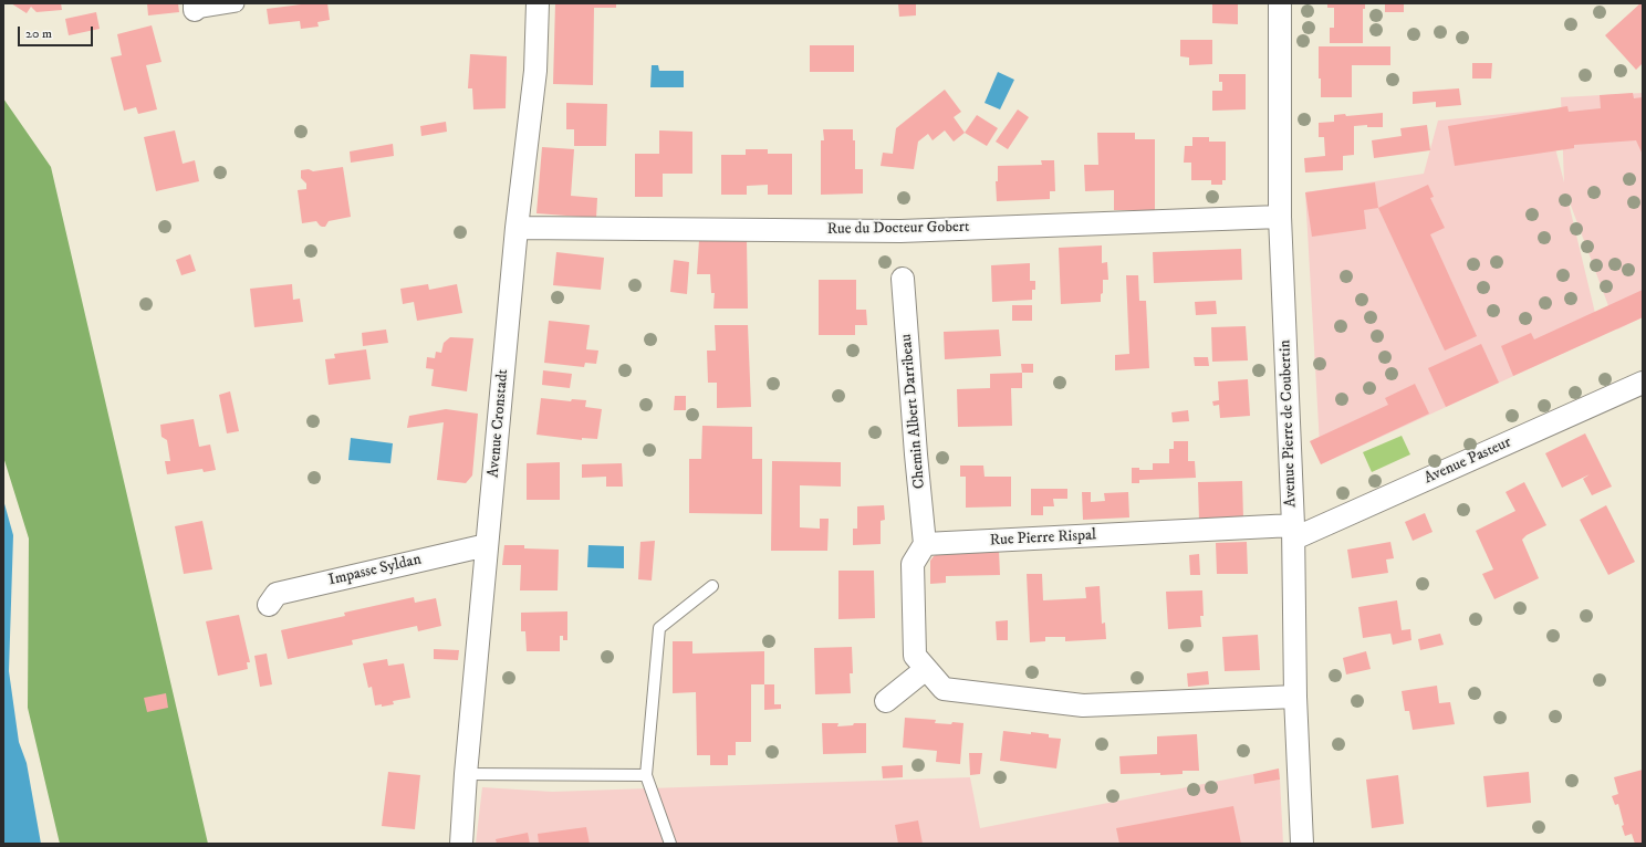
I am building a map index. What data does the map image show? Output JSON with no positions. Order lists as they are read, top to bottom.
{
  "streets": {
    "street": [
      "Rue du Docteur Gobert",
      "Chemin Albert Darribeau",
      "Avenue Cronstadt",
      "Avenue Pierre de Coubertin",
      "Avenue Pasteur",
      "Rue Pierre Rispal",
      "Impasse Syldan"
    ]
  },
  "crossings": [
    ["Rue du Docteur Gobert", "Avenue Cronstadt"],
    ["Rue du Docteur Gobert", "Avenue Pierre de Coubertin"],
    ["Chemin Albert Darribeau", "Rue Pierre Rispal"],
    ["Avenue Cronstadt", "Impasse Syldan"],
    ["Avenue Pierre de Coubertin", "Avenue Pasteur"],
    ["Avenue Pierre de Coubertin", "Rue Pierre Rispal"],
    ["Avenue Pasteur", "Rue Pierre Rispal"]
  ],
  "scale_bar": "20 m"
}
